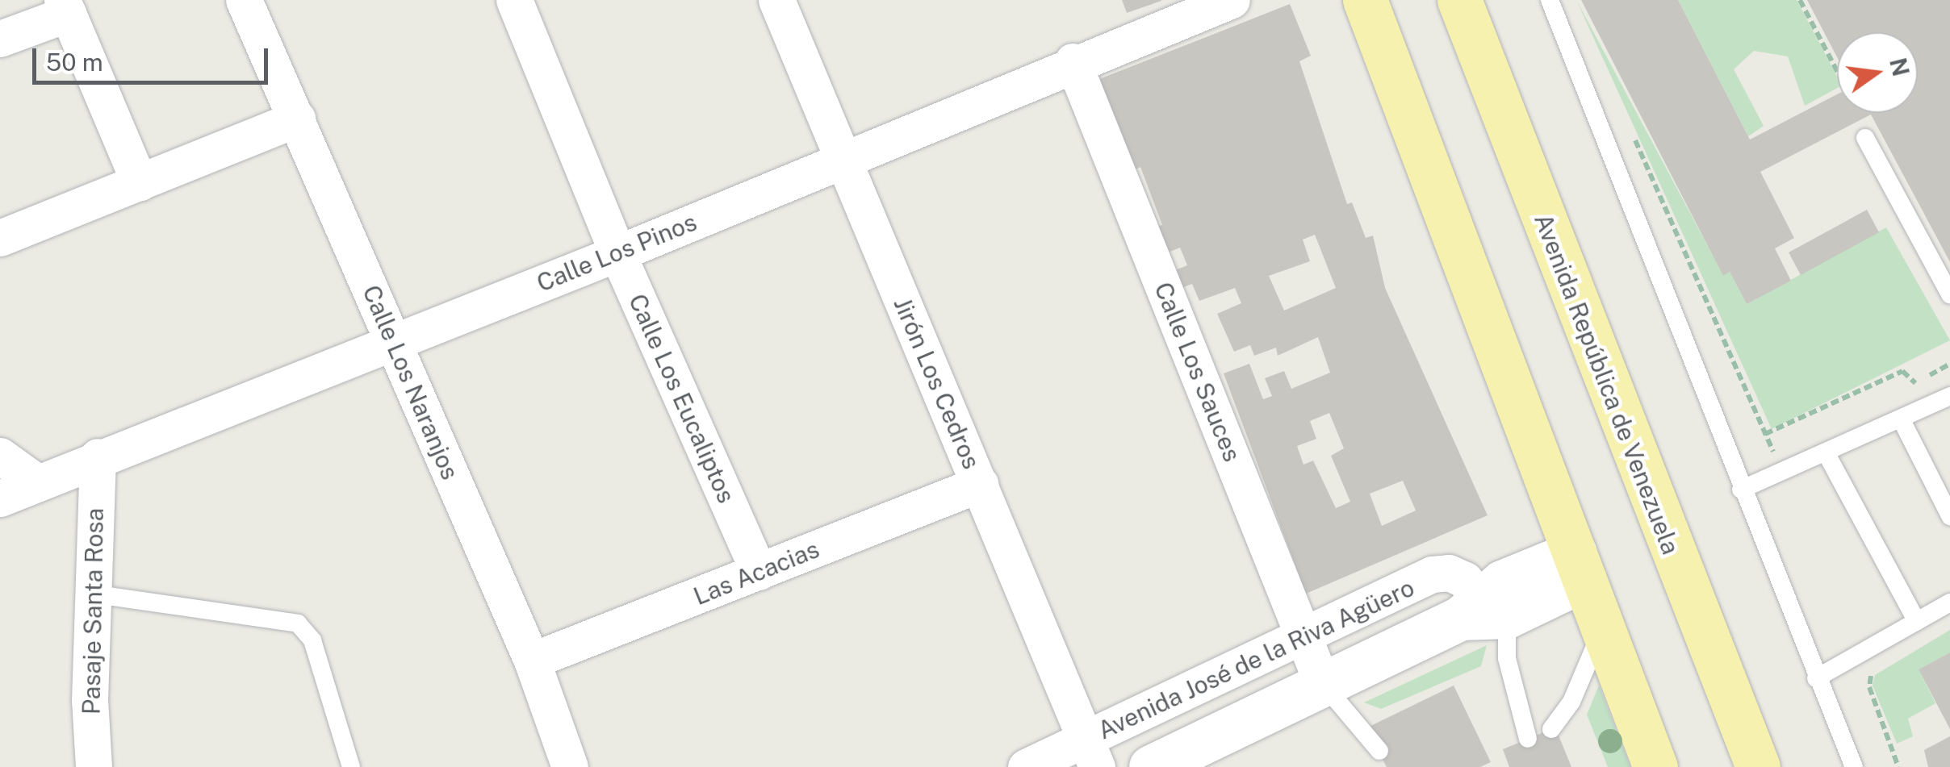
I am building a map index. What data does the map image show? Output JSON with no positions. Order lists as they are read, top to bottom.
{
  "streets": {
    "main road": ["Avenida República de Venezuela"],
    "street": [
      "Calle Los Pinos",
      "Calle Los Sauces",
      "Calle Los Naranjos",
      "Jirón Los Cedros",
      "Calle Los Eucaliptos",
      "Las Acacias",
      "Pasaje Santa Rosa",
      "Avenida José de la Riva Agüero"
    ]
  },
  "crossings": [
    ["Calle Los Pinos", "Calle Los Sauces"],
    ["Calle Los Pinos", "Calle Los Naranjos"],
    ["Calle Los Pinos", "Jirón Los Cedros"],
    ["Calle Los Pinos", "Calle Los Eucaliptos"],
    ["Calle Los Pinos", "Pasaje Santa Rosa"],
    ["Calle Los Sauces", "Avenida José de la Riva Agüero"],
    ["Calle Los Naranjos", "Las Acacias"],
    ["Jirón Los Cedros", "Las Acacias"],
    ["Jirón Los Cedros", "Avenida José de la Riva Agüero"],
    ["Calle Los Eucaliptos", "Las Acacias"]
  ],
  "scale_bar": "50 m",
  "north": "right"
}
